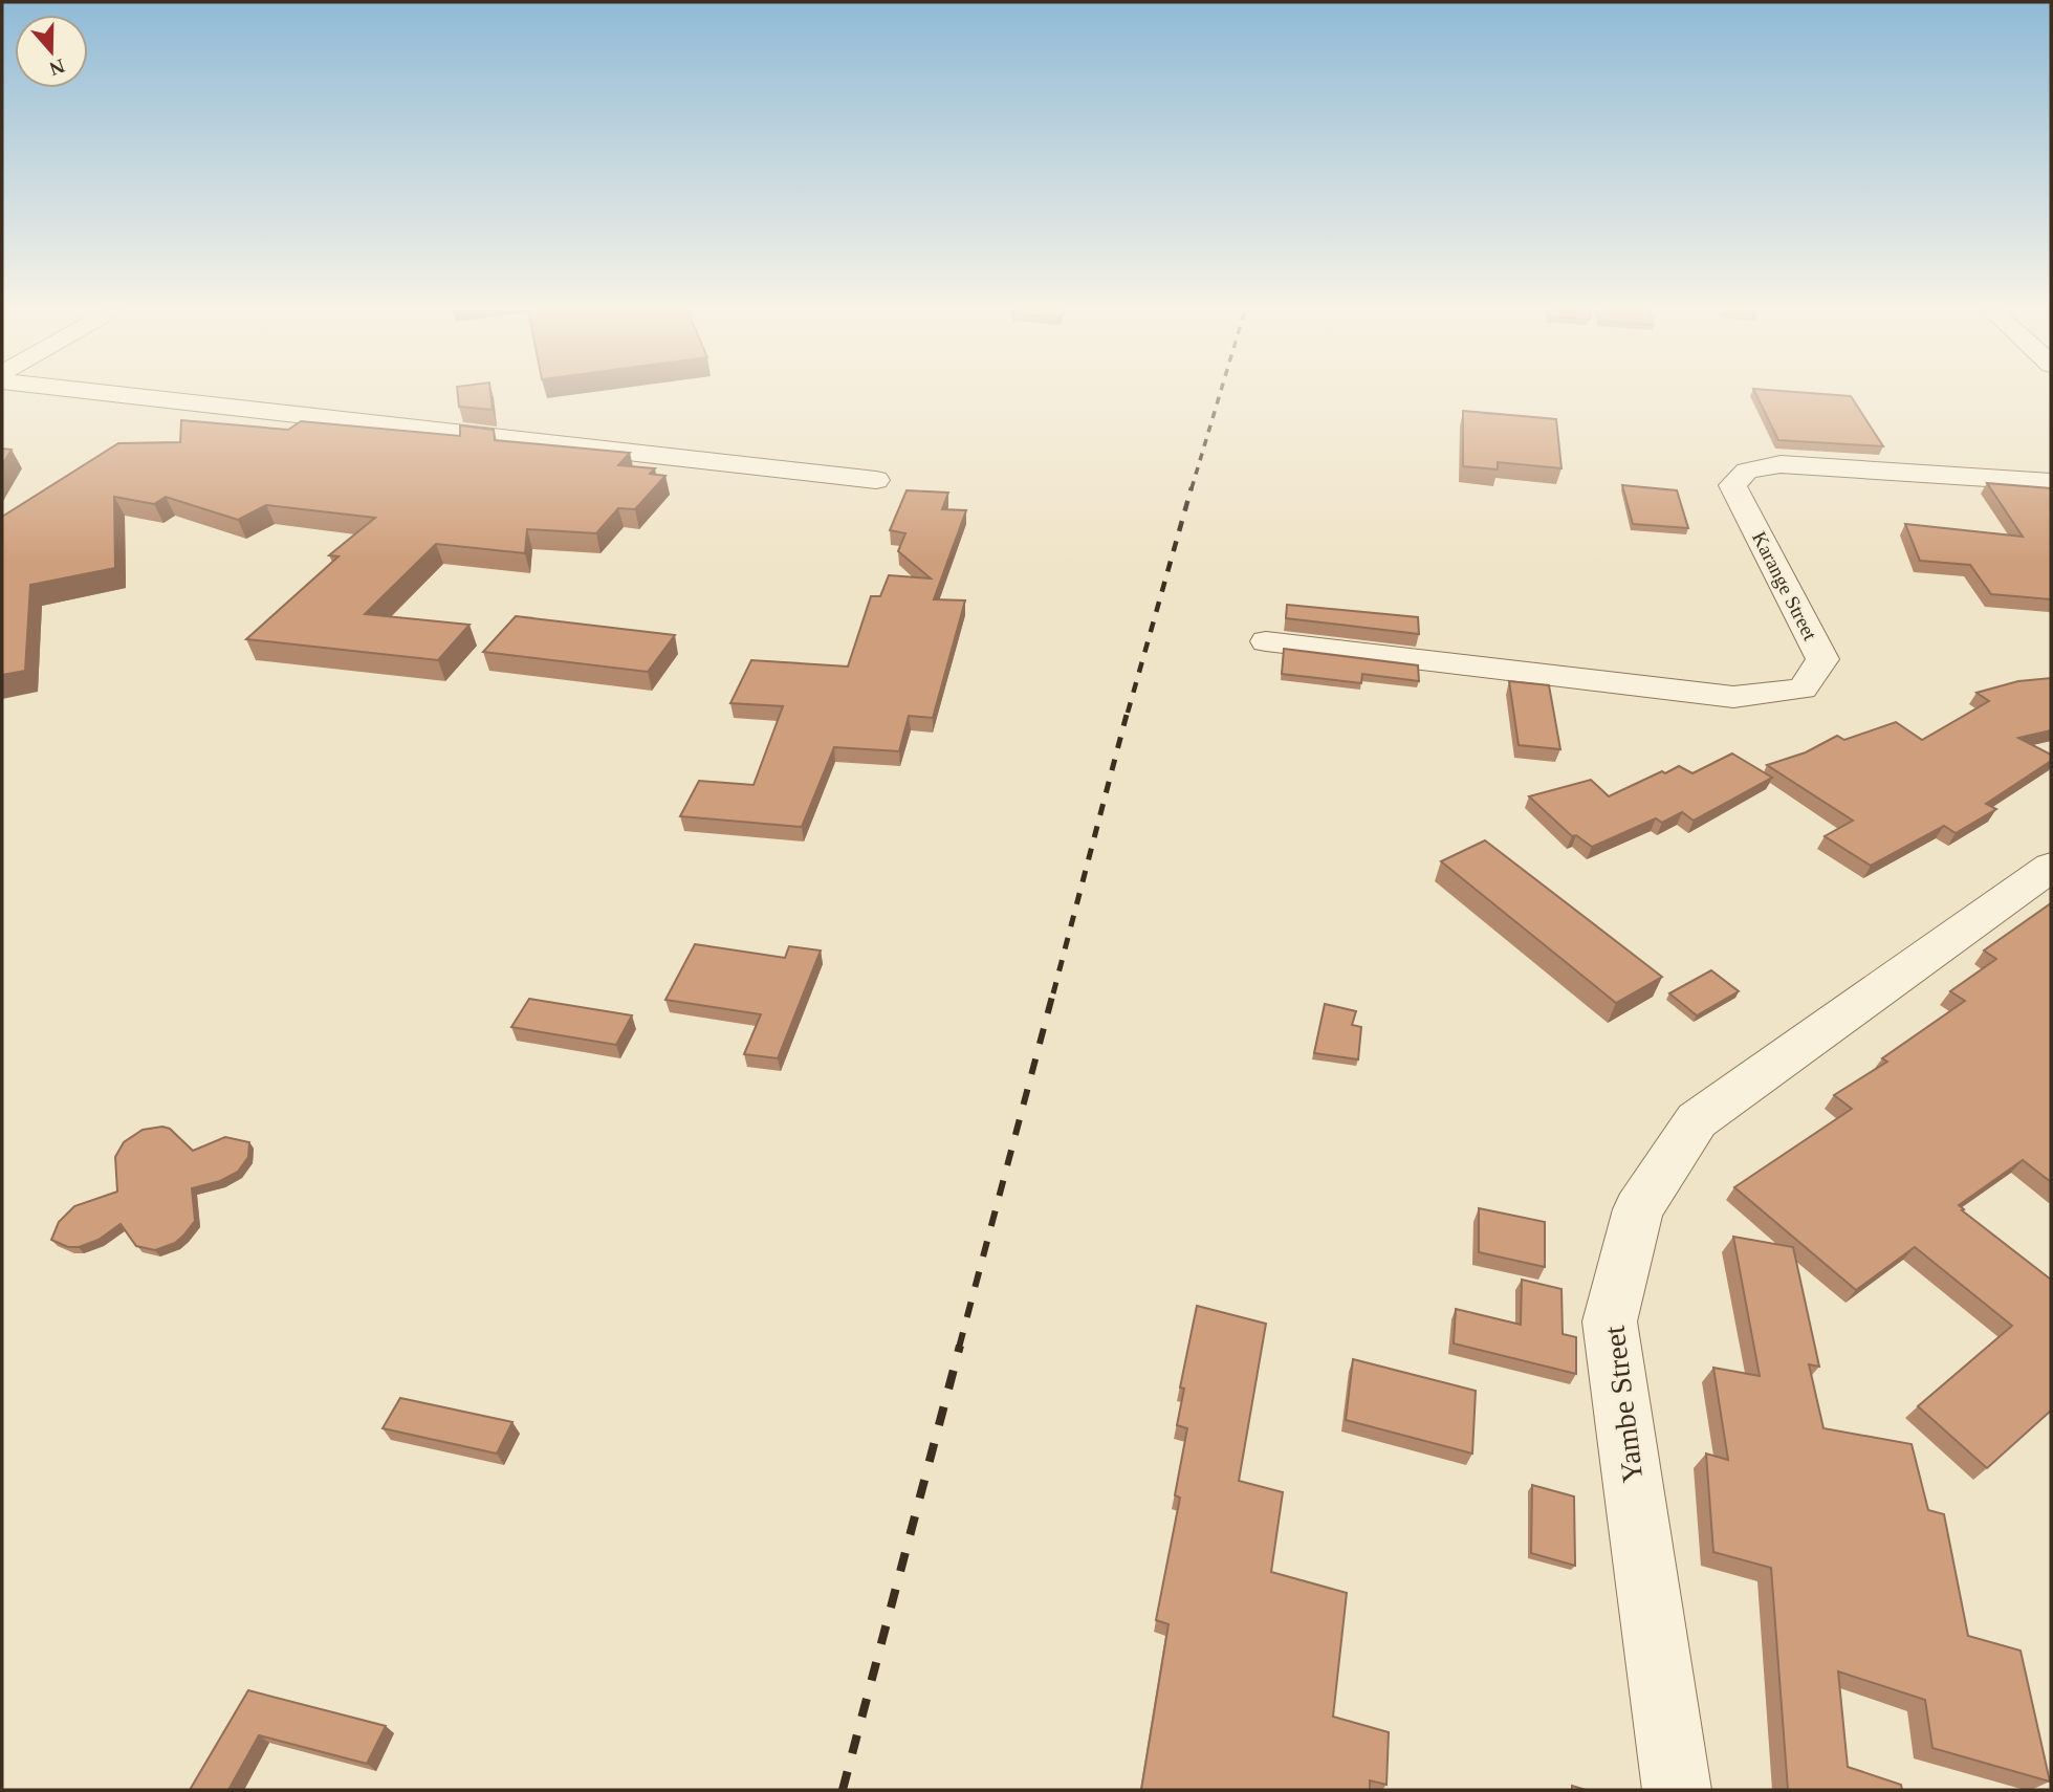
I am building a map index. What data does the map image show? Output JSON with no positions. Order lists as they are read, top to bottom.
{
  "streets": {
    "street": ["Karange Street", "Yambe Street"]
  },
  "north": "bottom"
}
